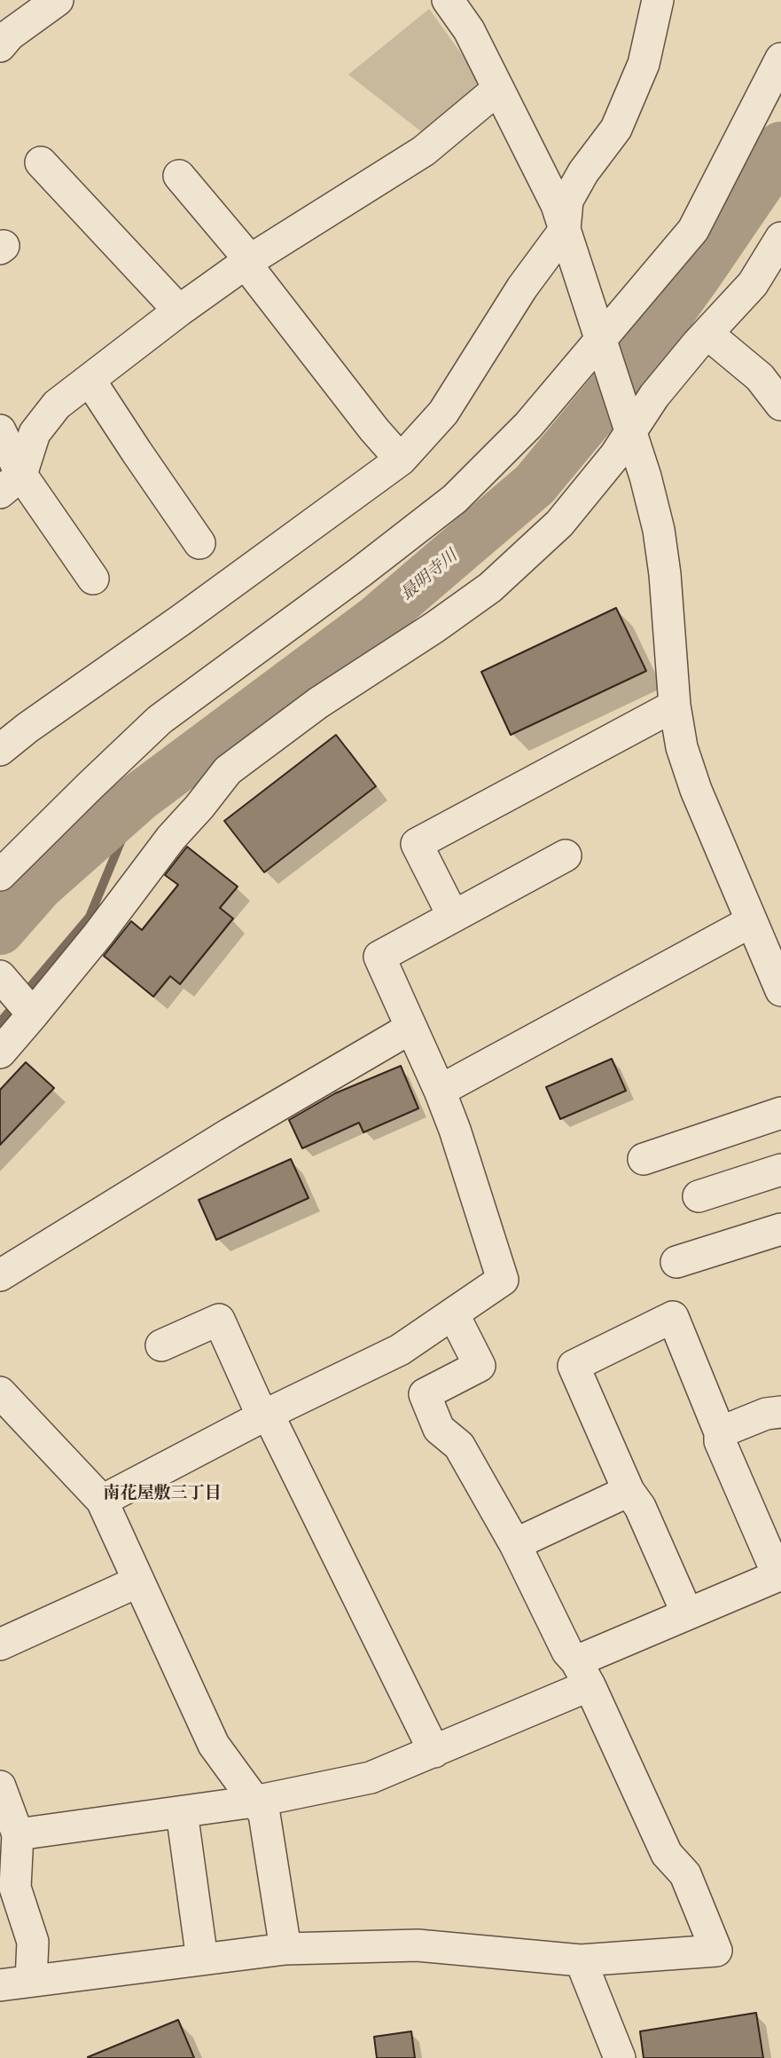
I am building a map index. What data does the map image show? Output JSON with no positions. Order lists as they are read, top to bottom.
{
  "districts": ["南花屋敷三丁目"],
  "water": ["最明寺川"]
}
